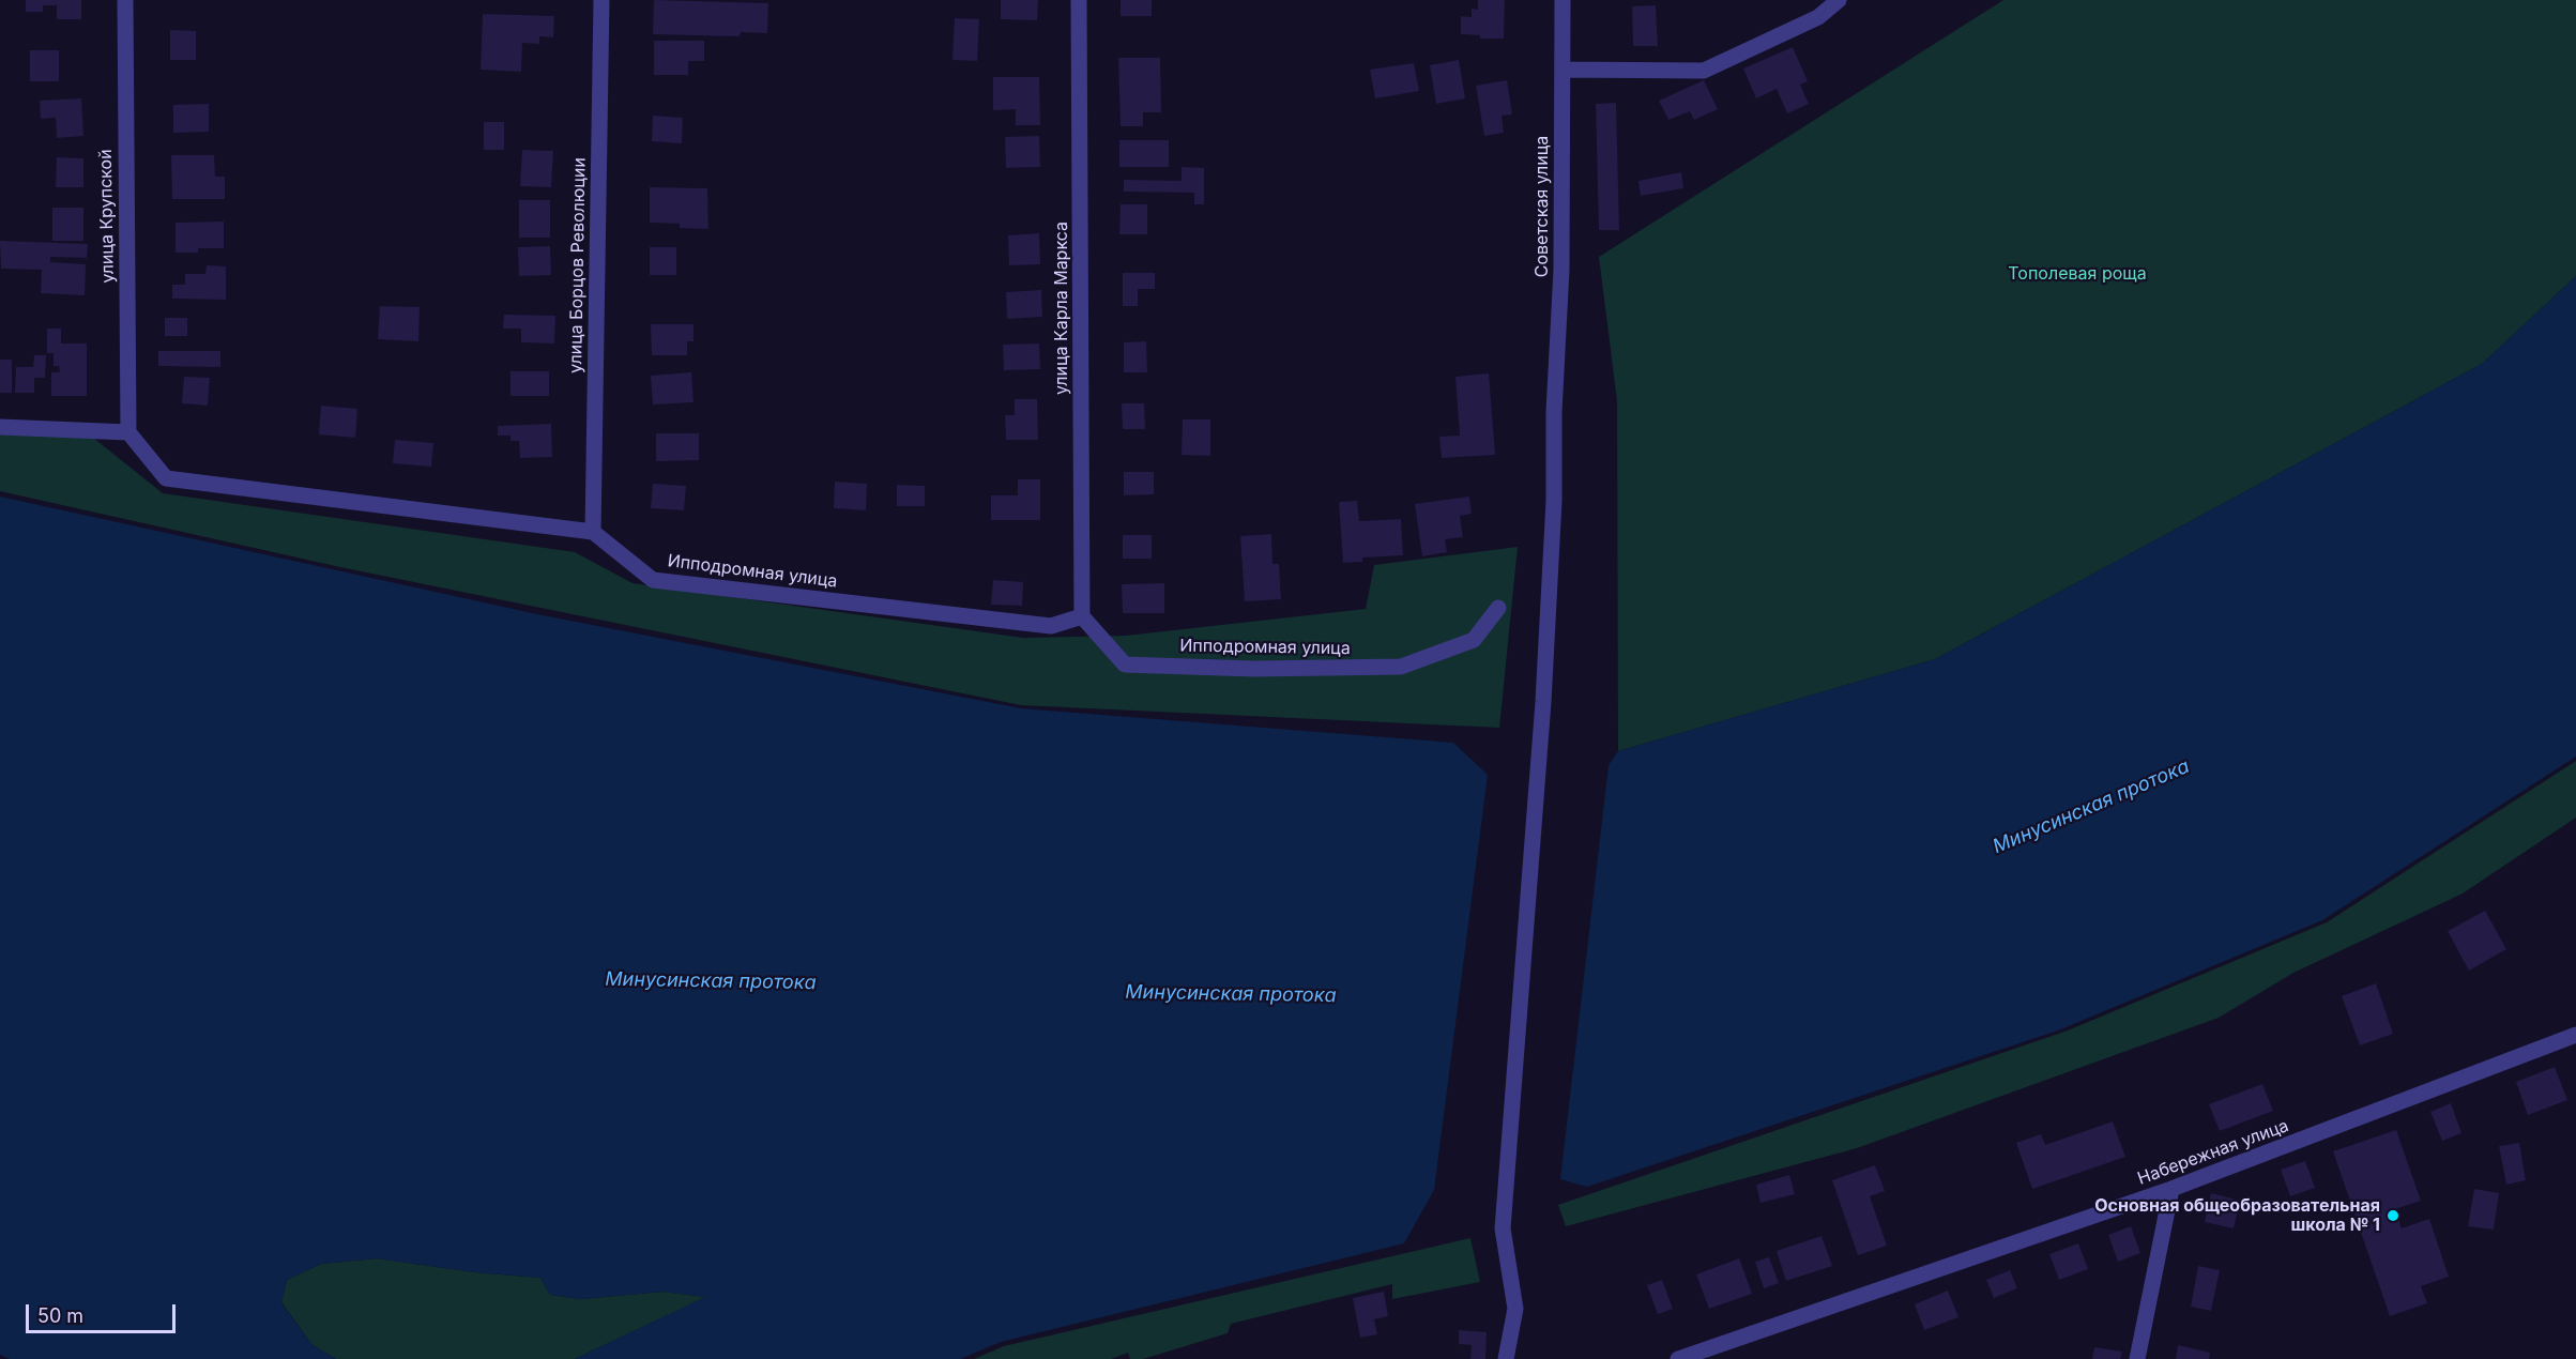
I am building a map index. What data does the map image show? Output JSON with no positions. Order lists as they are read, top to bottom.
{
  "streets": {
    "street": [
      "Советская улица",
      "улица Крупской",
      "улица Борцов Революции",
      "улица Карла Маркса",
      "Ипподромная улица",
      "Набережная улица"
    ]
  },
  "crossings": [
    ["улица Борцов Революции", "Ипподромная улица"],
    ["улица Карла Маркса", "Ипподромная улица"]
  ],
  "water": ["Минусинская протока"],
  "parks": ["Тополевая роща"],
  "places": ["Основная общеобразовательная школа № 1"],
  "scale_bar": "50 m"
}
